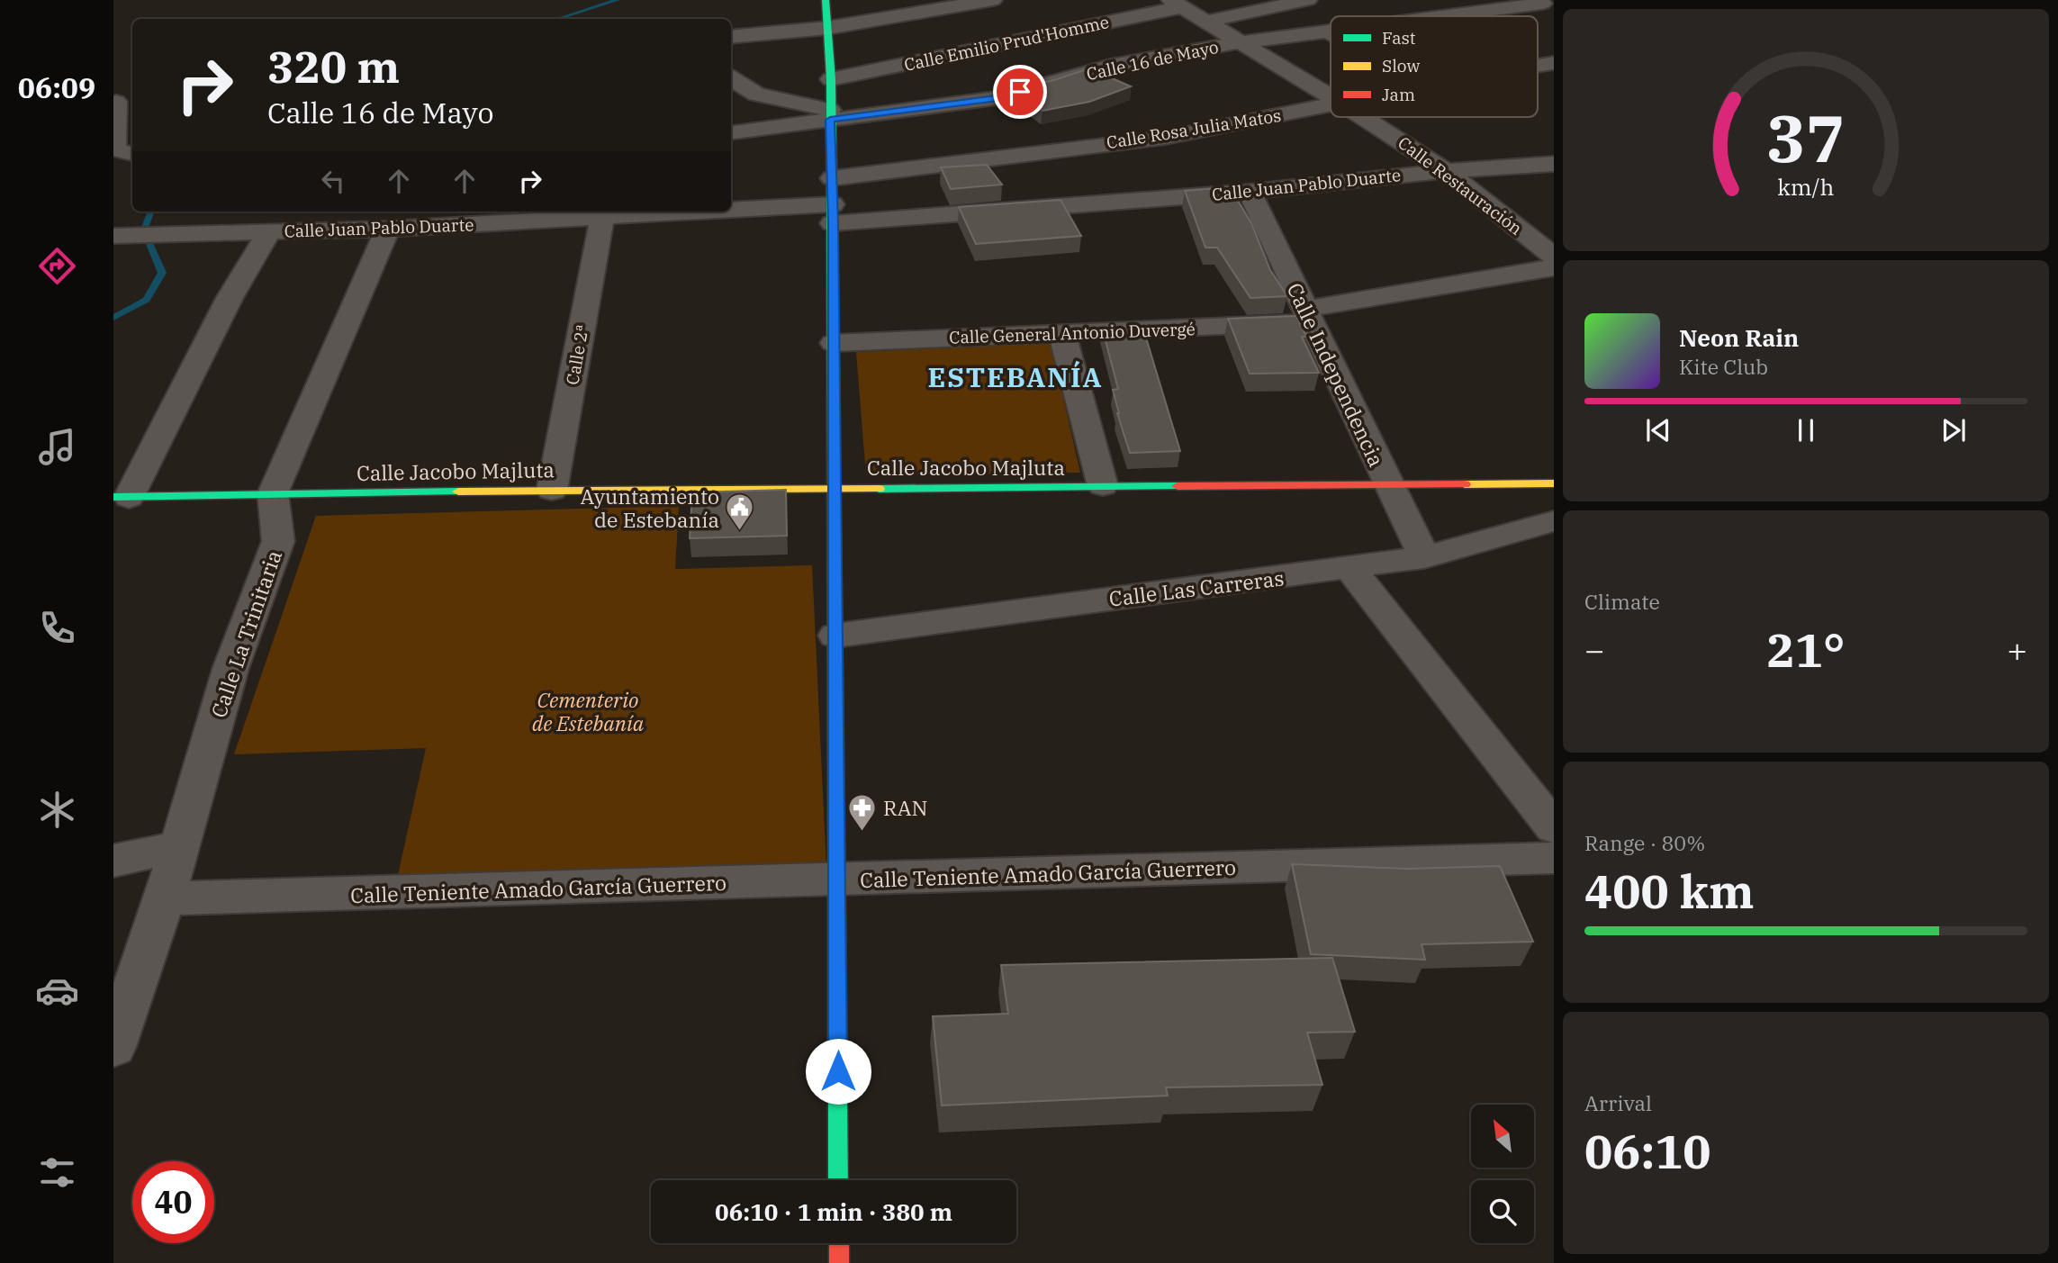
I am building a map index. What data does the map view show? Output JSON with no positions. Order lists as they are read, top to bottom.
{
  "streets": {
    "street": [
      "Calle Emilio Prud'Homme",
      "Calle 16 de Mayo",
      "Calle Rosa Julia Matos",
      "Calle Juan Pablo Duarte",
      "Calle Restauración",
      "Calle General Antonio Duvergé",
      "Calle 2ª",
      "Calle Independencia",
      "Calle Jacobo Majluta",
      "Calle Las Carreras",
      "Calle La Trinitaria",
      "Calle Teniente Amado García Guerrero"
    ]
  },
  "crossings": [
    ["Calle Emilio Prud'Homme", "Calle Restauración"],
    ["Calle 16 de Mayo", "Calle Restauración"],
    ["Calle Juan Pablo Duarte", "Calle Restauración"],
    ["Calle Juan Pablo Duarte", "Calle 2ª"],
    ["Calle Juan Pablo Duarte", "Calle Independencia"],
    ["Calle Juan Pablo Duarte", "Calle La Trinitaria"],
    ["Calle General Antonio Duvergé", "Calle Independencia"],
    ["Calle 2ª", "Calle Jacobo Majluta"],
    ["Calle Independencia", "Calle Jacobo Majluta"],
    ["Calle Independencia", "Calle Las Carreras"],
    ["Calle Jacobo Majluta", "Calle La Trinitaria"],
    ["Calle La Trinitaria", "Calle Teniente Amado García Guerrero"]
  ],
  "districts": ["ESTEBANÍA"],
  "parks": ["Cementerio de Estebanía"],
  "places": {
    "public building": ["Ayuntamiento de Estebanía"],
    "pharmacy": ["RAN"]
  },
  "legend": ["Fast", "Slow", "Jam"],
  "north": "top left",
  "page": {
    "tabs": "06:09",
    "turn": ["320 m", "Calle 16 de Mayo"],
    "song": ["Neon Rain", "Kite Club"],
    "tile": [
      "Climate",
      ["Range · 80%", "400 km"],
      ["Arrival", "06:10"]
    ],
    "heat": ["−", "21°", "+"],
    "limit": "40",
    "trip": "06:10 · 1 min · 380 m",
    "gauge": ["37", "km/h"]
  }
}
